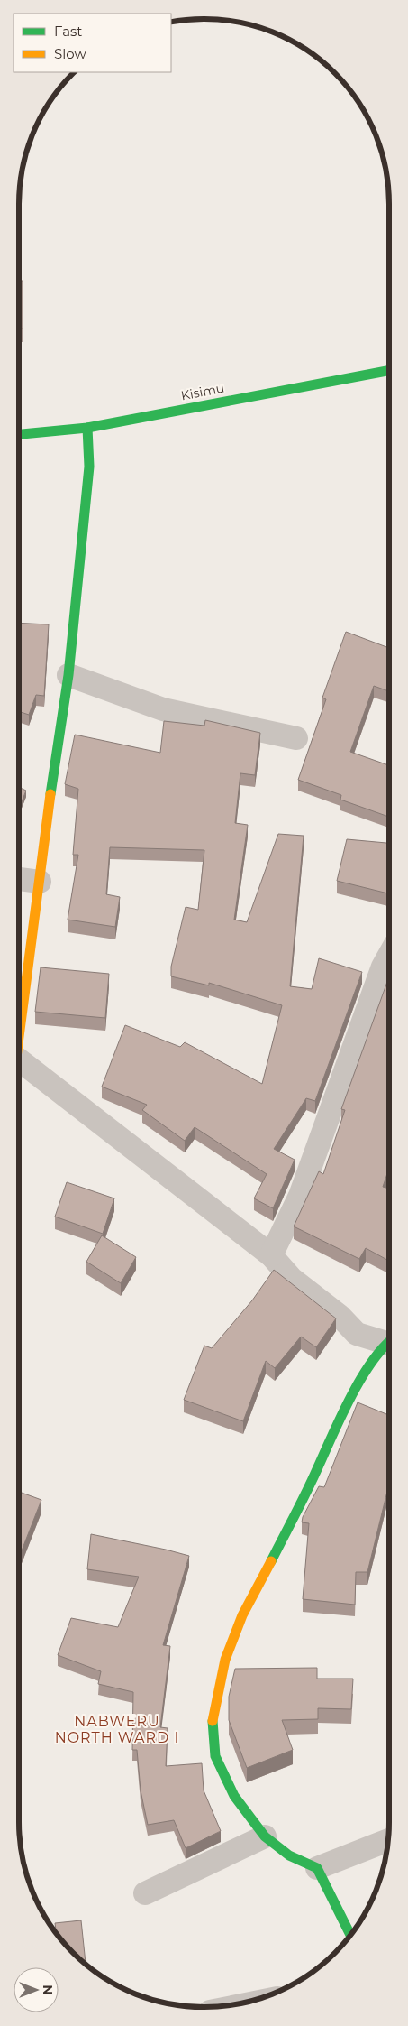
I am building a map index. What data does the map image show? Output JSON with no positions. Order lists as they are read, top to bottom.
{
  "streets": {
    "street": ["Kisimu"]
  },
  "districts": ["NABWERU NORTH WARD I"],
  "legend": ["Fast", "Slow"],
  "north": "right"
}
